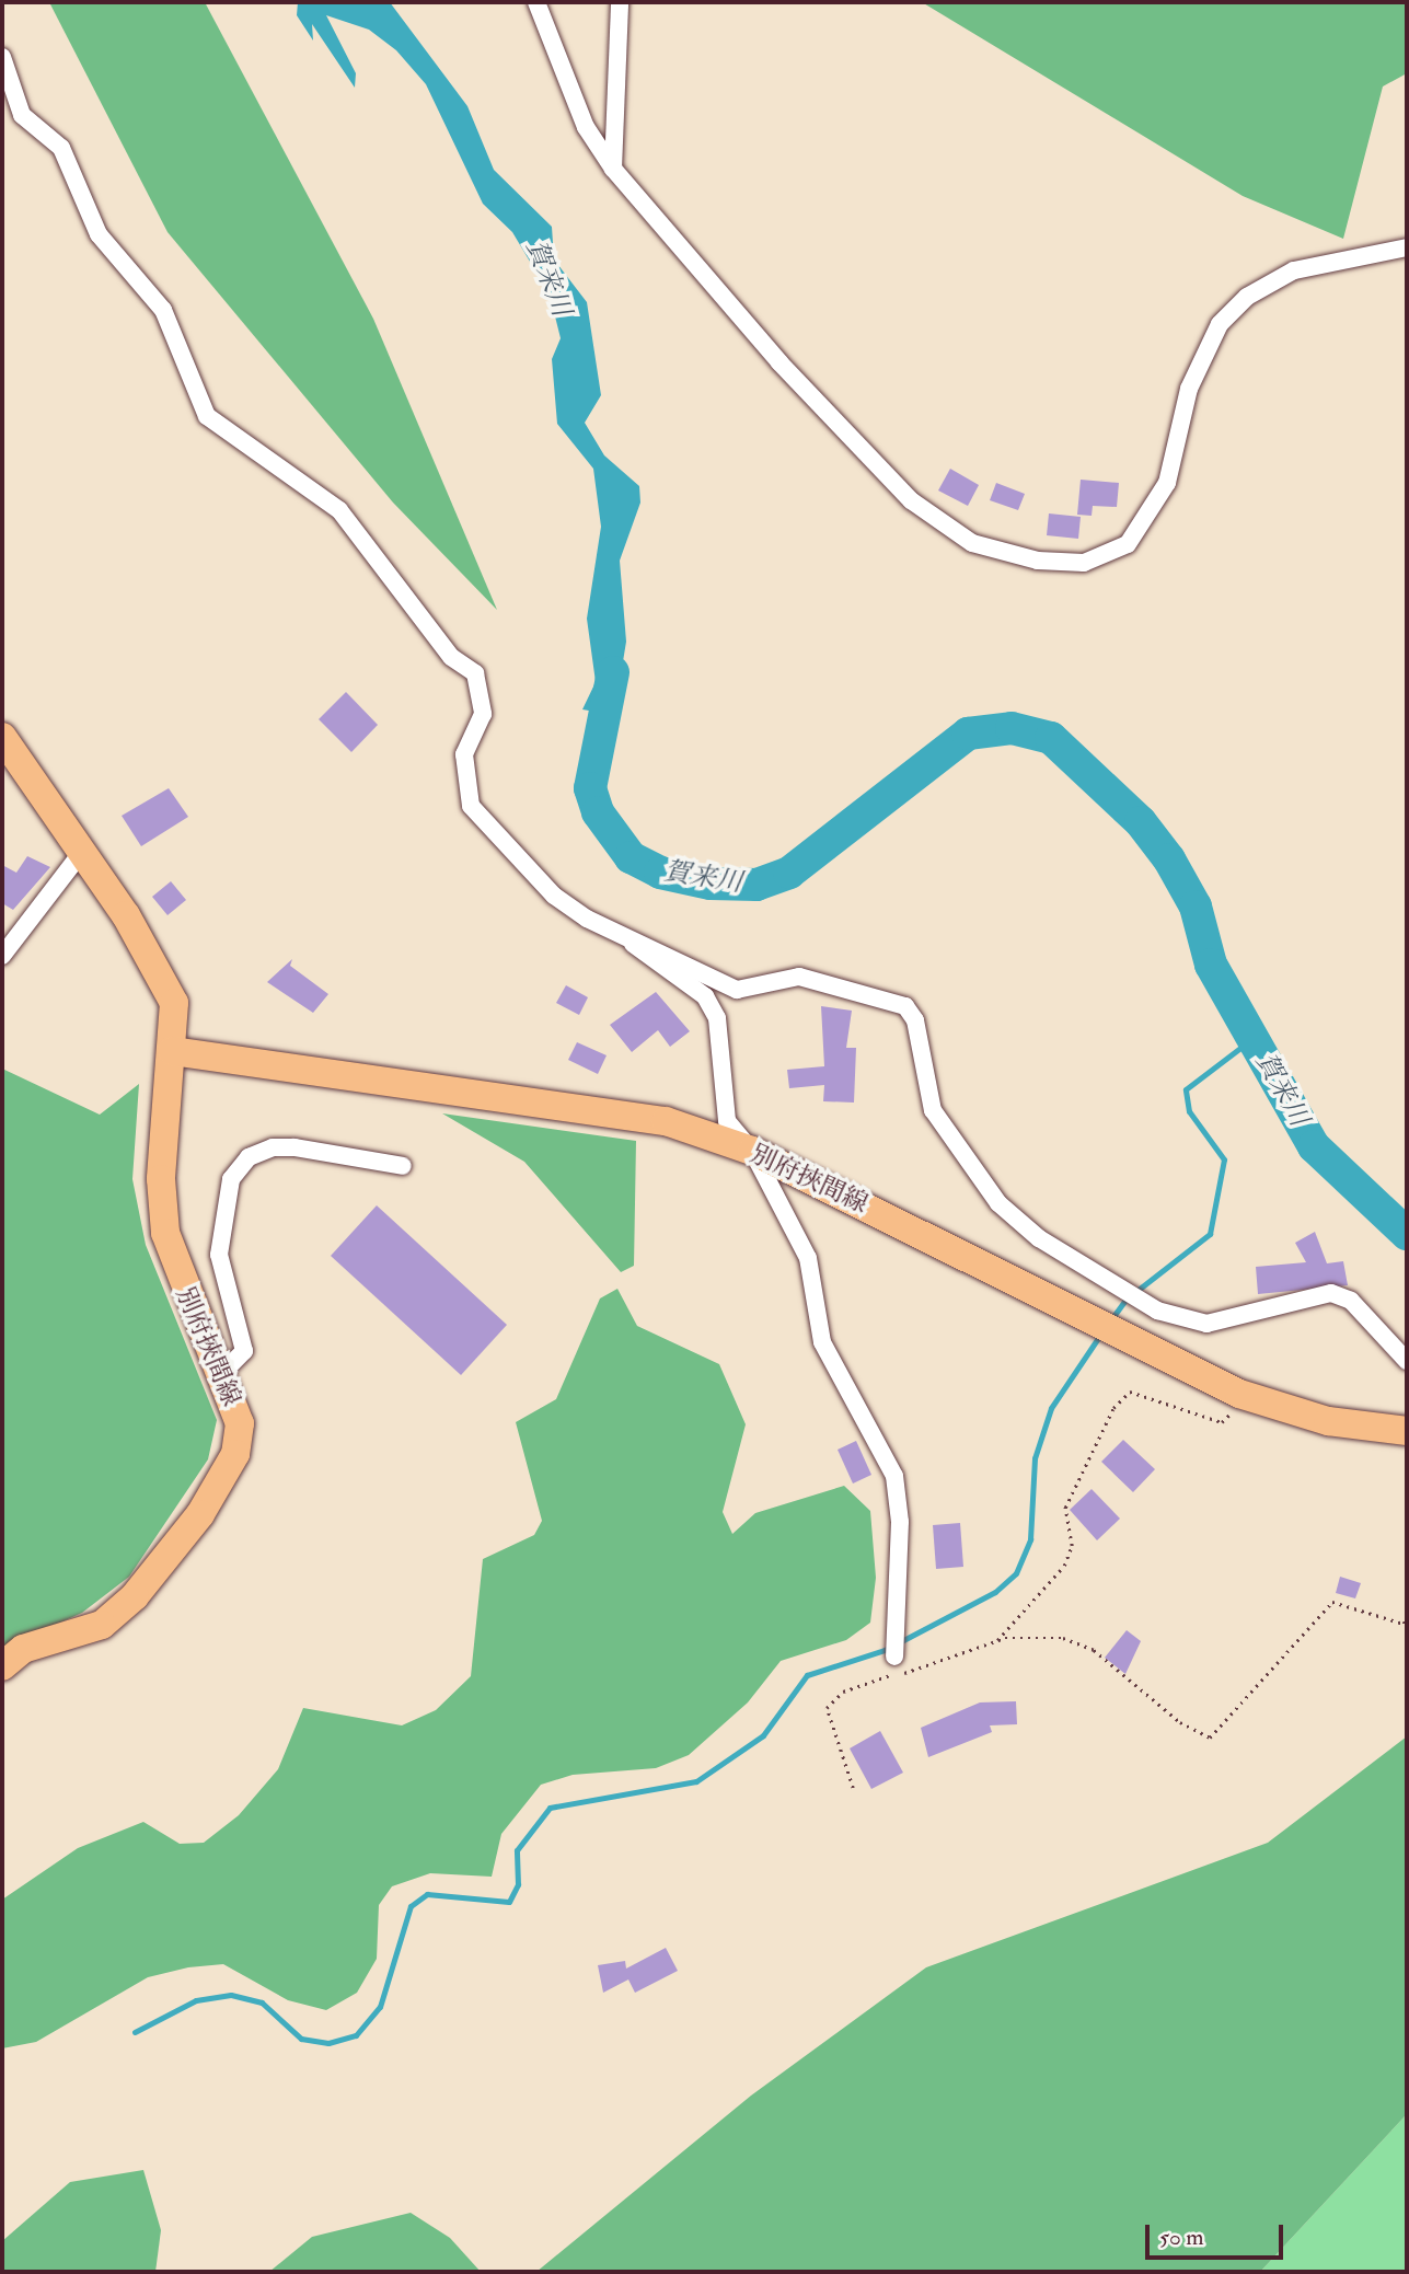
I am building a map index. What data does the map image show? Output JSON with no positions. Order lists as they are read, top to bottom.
{
  "streets": {
    "main road": ["別府挾間線"]
  },
  "water": ["賀来川"],
  "scale_bar": "50 m"
}
